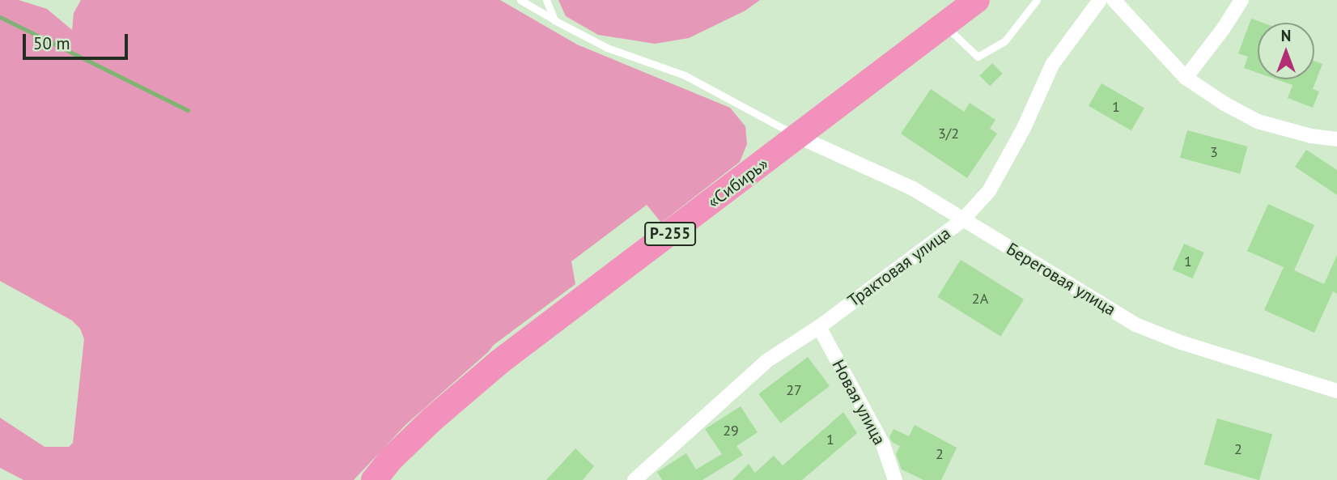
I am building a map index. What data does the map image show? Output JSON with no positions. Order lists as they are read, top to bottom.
{
  "streets": {
    "highway": ["«Сибирь»", "Р-255"],
    "street": ["Трактовая улица", "Береговая улица", "Новая улица"]
  },
  "crossings": [
    ["«Сибирь»", "Береговая улица"],
    ["Трактовая улица", "Береговая улица"],
    ["Трактовая улица", "Новая улица"]
  ],
  "house_numbers": [
    "1",
    "3/2",
    "3",
    "1",
    "2А",
    "27",
    "29",
    "1",
    "2",
    "2"
  ],
  "scale_bar": "50 m",
  "north": "top"
}
